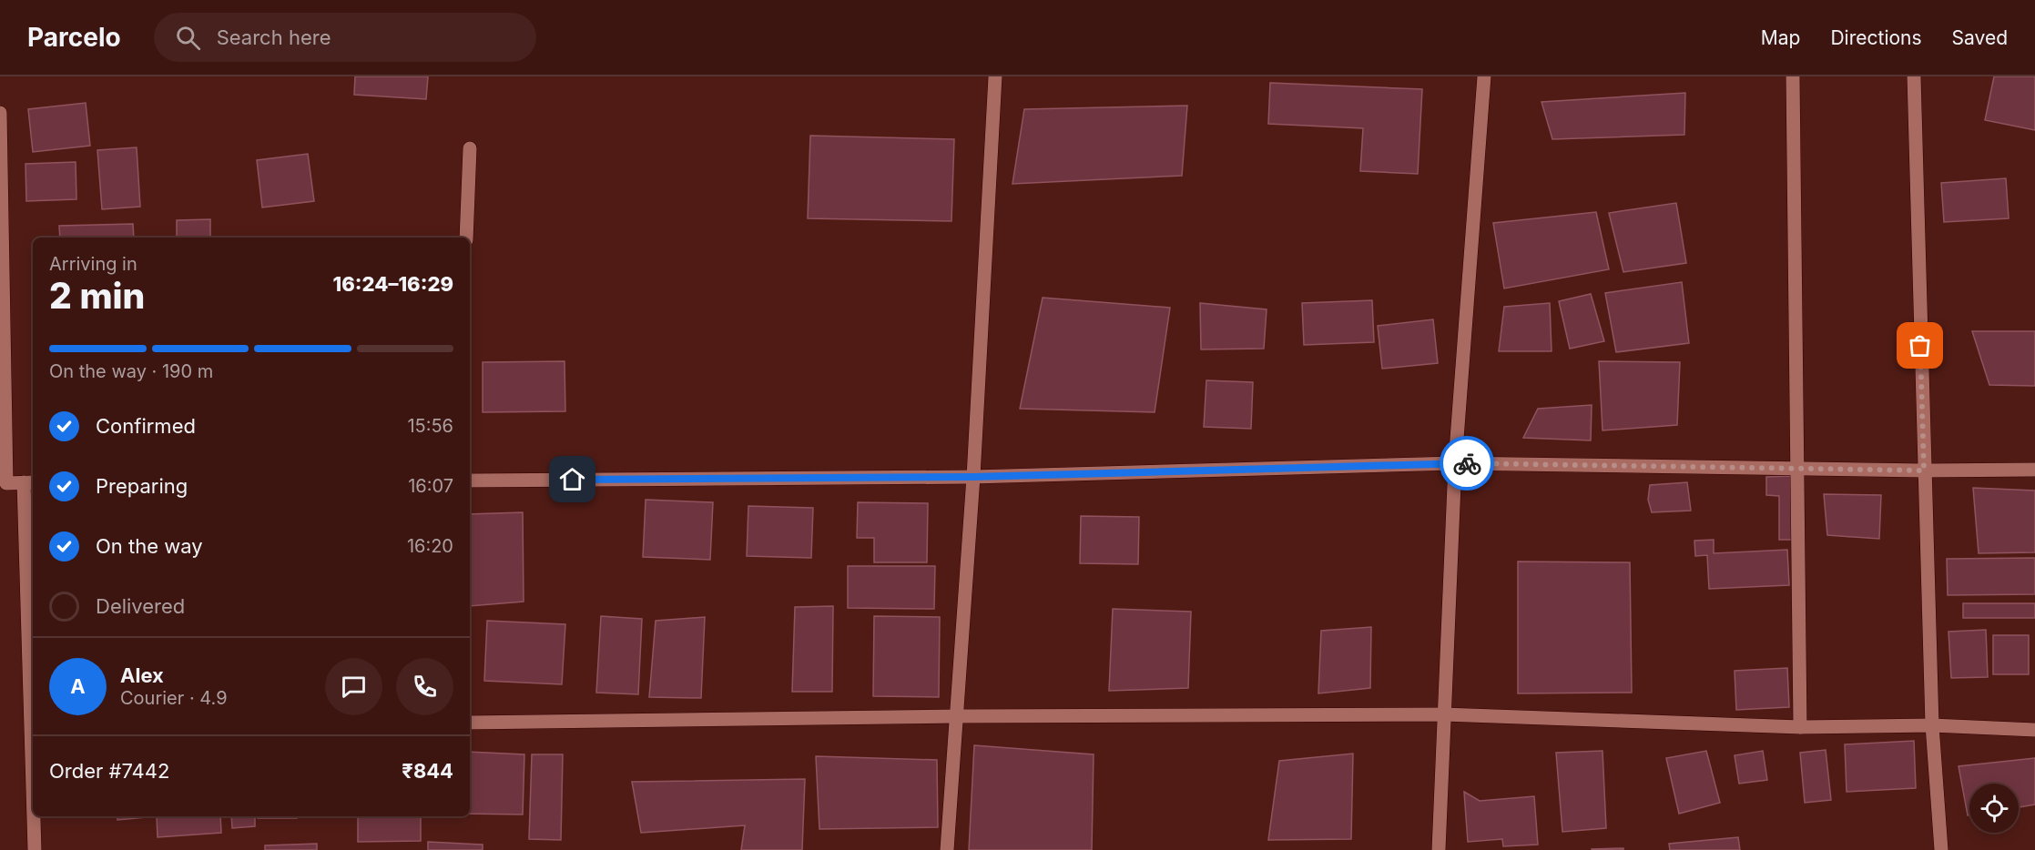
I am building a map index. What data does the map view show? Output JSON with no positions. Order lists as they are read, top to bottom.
{
  "page": {
    "header": "Parcelo",
    "search": "Search here",
    "nav": ["Map", "Directions", "Saved"],
    "heading": ["2 min", "Arriving in", "16:24–16:29"],
    "panel": [
      "Alex",
      "Courier · 4.9",
      "Order #7442",
      "₹844"
    ],
    "bar": "On the way · 190 m",
    "list": [
      ["Confirmed", "15:56"],
      ["Preparing", "16:07"],
      ["On the way", "16:20"],
      "Delivered"
    ],
    "round": "A"
  }
}
